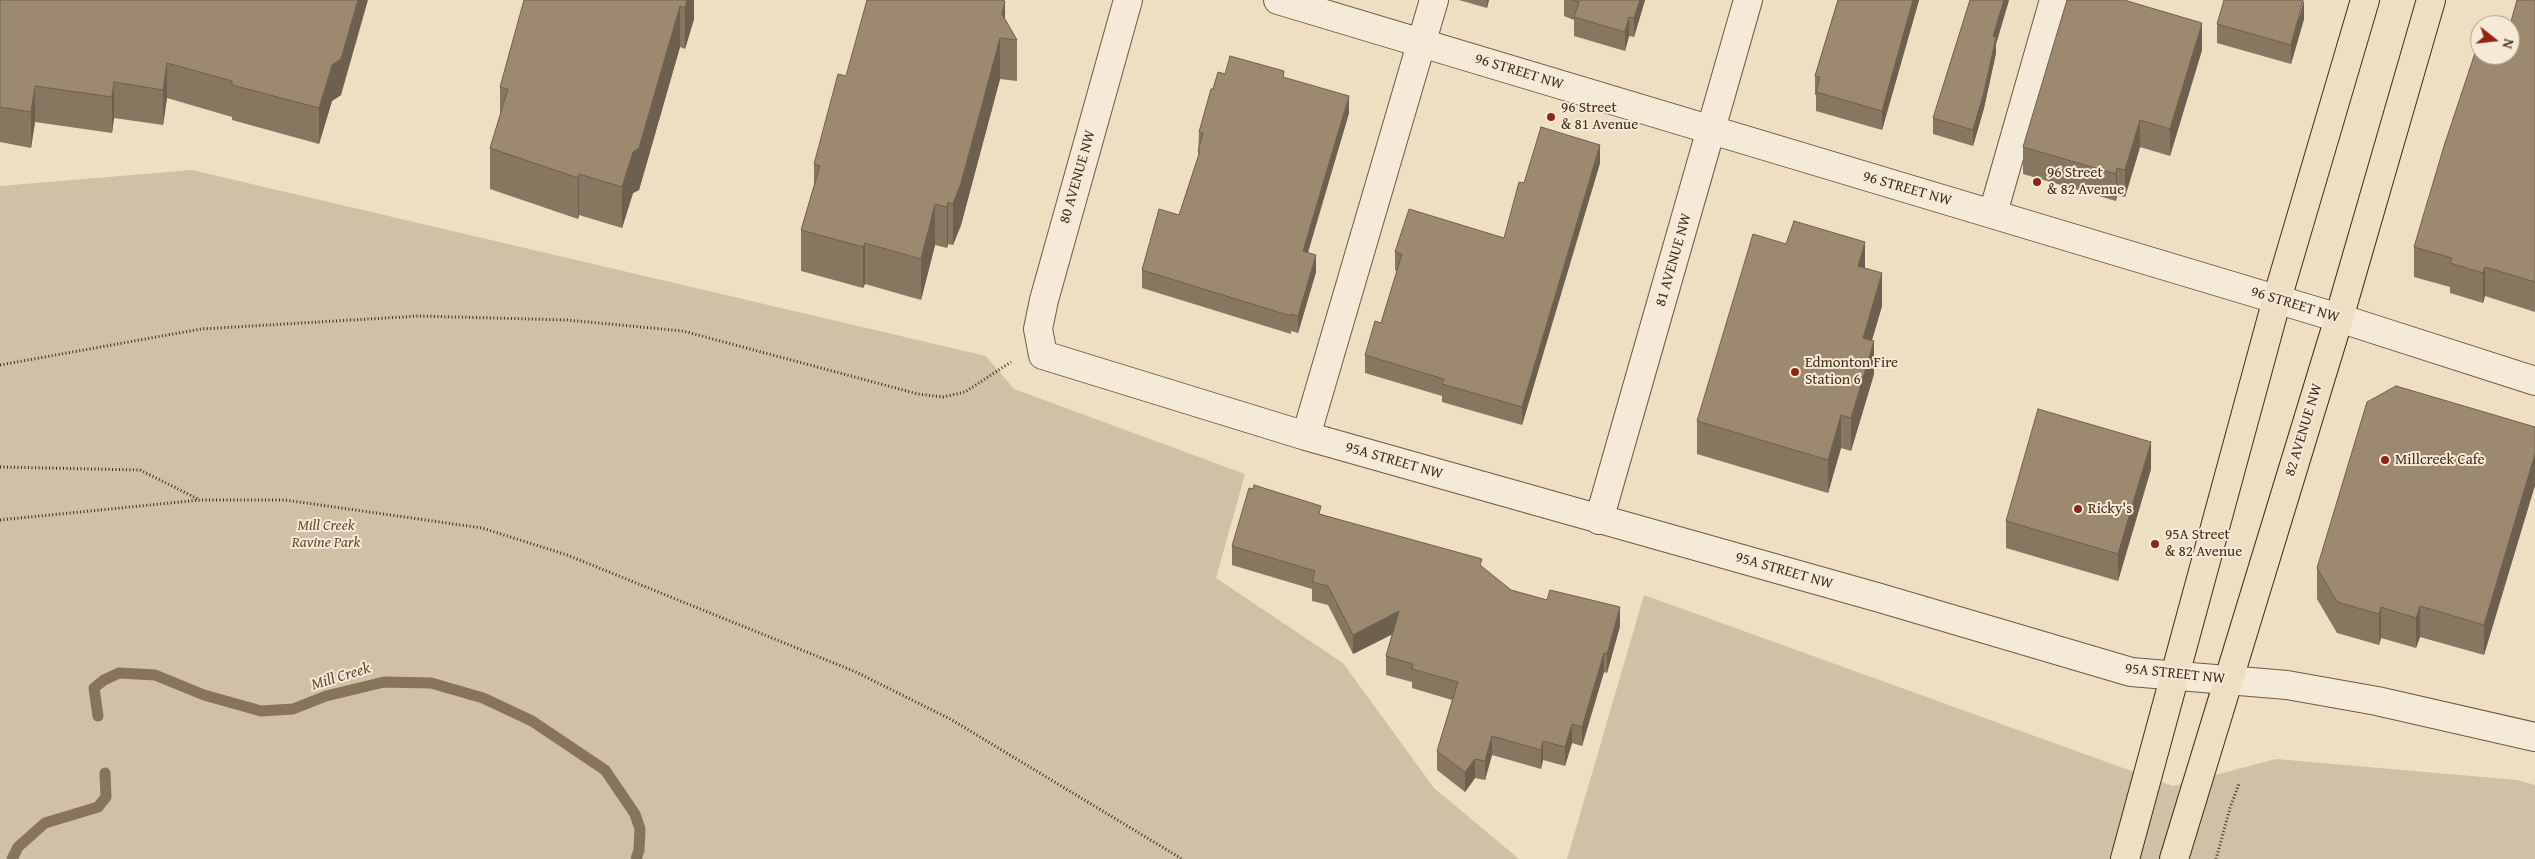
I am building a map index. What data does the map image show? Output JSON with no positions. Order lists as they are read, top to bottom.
{
  "streets": {
    "main road": ["82 AVENUE NW"],
    "street": [
      "96 STREET NW",
      "80 AVENUE NW",
      "81 AVENUE NW",
      "95A STREET NW"
    ]
  },
  "crossings": [
    ["96 STREET NW", "81 AVENUE NW"],
    ["96 STREET NW", "82 AVENUE NW"],
    ["80 AVENUE NW", "95A STREET NW"],
    ["81 AVENUE NW", "95A STREET NW"],
    ["82 AVENUE NW", "95A STREET NW"]
  ],
  "water": ["Mill Creek"],
  "parks": ["Mill Creek Ravine Park"],
  "places": [
    "96 Street & 81 Avenue",
    "96 Street & 82 Avenue",
    "Edmonton Fire Station 6",
    "Millcreek Cafe",
    "Ricky's",
    "95A Street & 82 Avenue"
  ],
  "north": "right"
}
